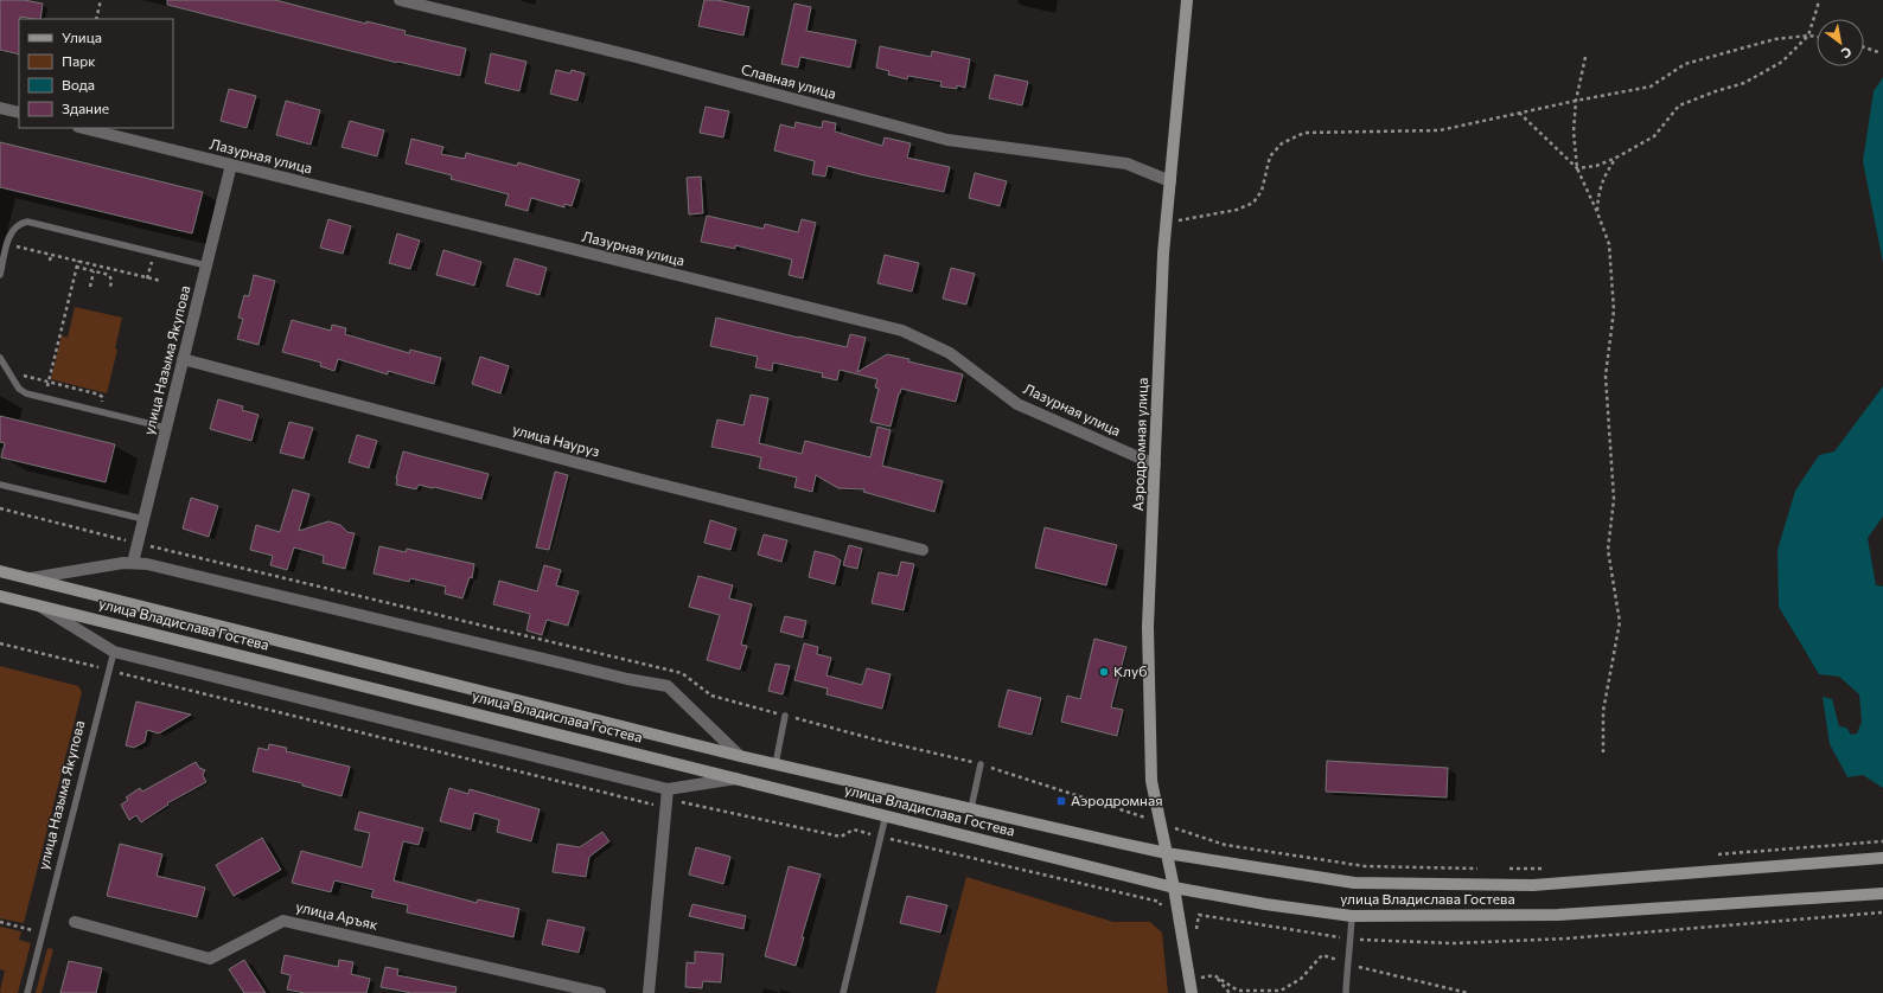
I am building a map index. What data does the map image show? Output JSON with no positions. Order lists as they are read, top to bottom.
{
  "streets": {
    "main road": ["Аэродромная улица", "улица Владислава Гостева"],
    "street": [
      "Славная улица",
      "Лазурная улица",
      "улица Назыма Якупова",
      "улица Науруз",
      "улица Аръяк"
    ]
  },
  "crossings": [
    ["Славная улица", "Аэродромная улица"],
    ["Лазурная улица", "улица Назыма Якупова"],
    ["Лазурная улица", "Аэродромная улица"],
    ["улица Назыма Якупова", "улица Науруз"],
    ["Аэродромная улица", "улица Владислава Гостева"]
  ],
  "places": {
    "other": ["Клуб"],
    "transit": ["Аэродромная"]
  },
  "legend": [
    "Улица",
    "Парк",
    "Вода",
    "Здание"
  ],
  "north": "bottom right"
}
